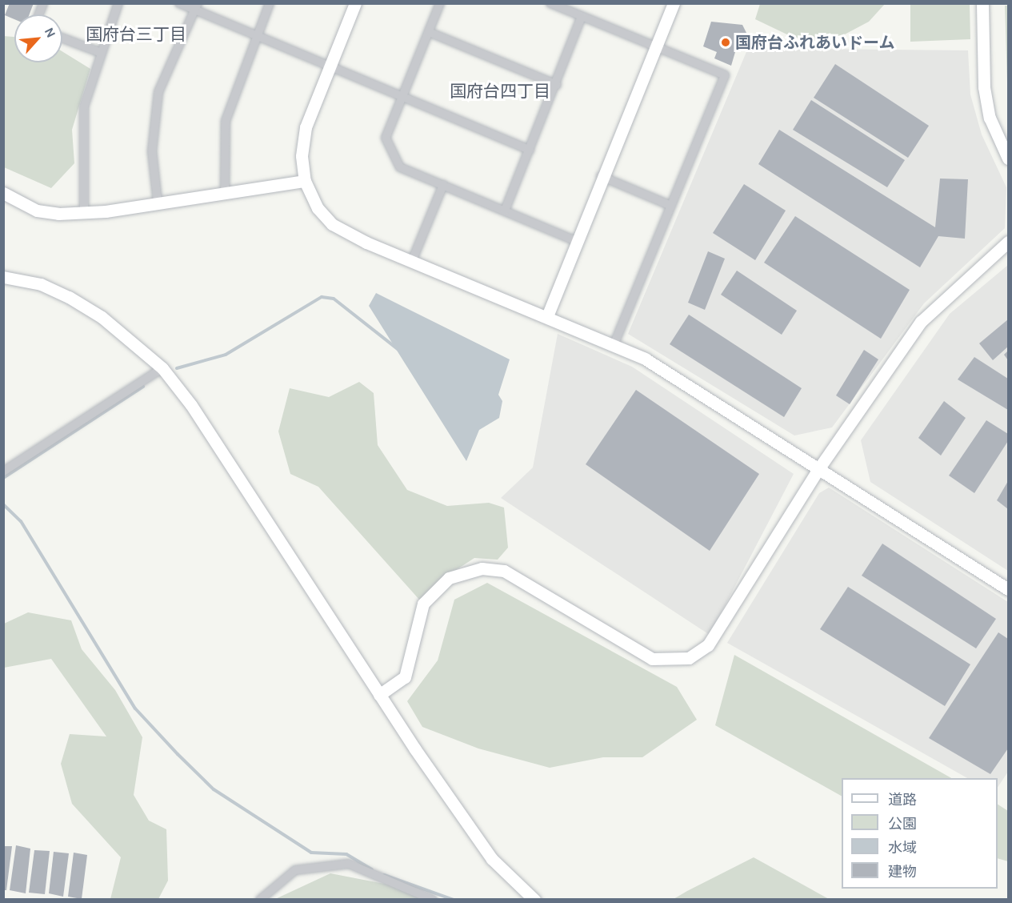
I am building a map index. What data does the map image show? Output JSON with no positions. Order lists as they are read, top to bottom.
{
  "districts": ["国府台三丁目", "国府台四丁目"],
  "places": ["国府台ふれあいドーム"],
  "legend": [
    "道路",
    "公園",
    "水域",
    "建物"
  ],
  "north": "top right"
}
